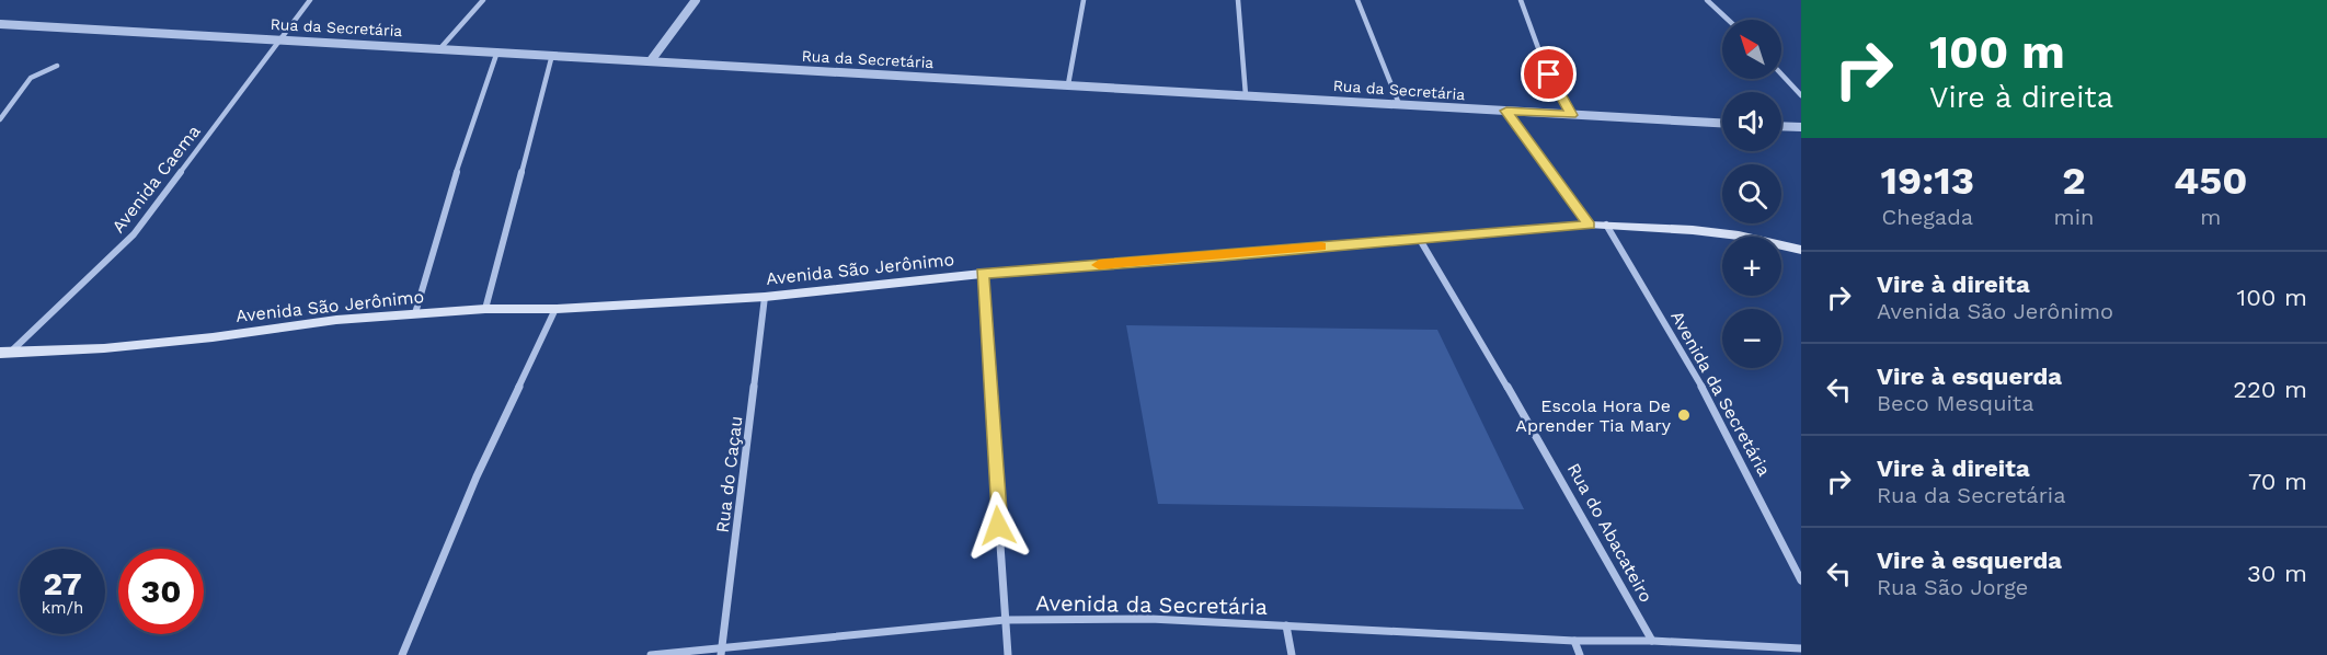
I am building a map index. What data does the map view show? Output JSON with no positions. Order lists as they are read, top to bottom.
{
  "streets": {
    "main road": ["Avenida São Jerônimo"],
    "street": [
      "Rua da Secretária",
      "Avenida Caema",
      "Avenida da Secretária",
      "Rua do Caçau",
      "Rua do Abacateiro"
    ]
  },
  "crossings": [
    ["Rua da Secretária", "Avenida Caema"],
    ["Avenida Caema", "Avenida São Jerônimo"],
    ["Avenida São Jerônimo", "Avenida da Secretária"],
    ["Avenida São Jerônimo", "Rua do Caçau"],
    ["Avenida São Jerônimo", "Rua do Abacateiro"],
    ["Avenida da Secretária", "Rua do Caçau"],
    ["Avenida da Secretária", "Rua do Abacateiro"]
  ],
  "places": ["Escola Hora De Aprender Tia Mary"],
  "north": "top left",
  "page": {
    "turn": ["100 m", "Vire à direita"],
    "map_buttons": ["+", "−"],
    "eta": [
      "19:13",
      "Chegada",
      "2",
      "min",
      "450",
      "m"
    ],
    "list": [
      {
        "name": "Vire à direita",
        "note": "Avenida São Jerônimo",
        "value": "100 m"
      },
      {
        "name": "Vire à esquerda",
        "note": "Beco Mesquita",
        "value": "220 m"
      },
      {
        "name": "Vire à direita",
        "note": "Rua da Secretária",
        "value": "70 m"
      },
      {
        "name": "Vire à esquerda",
        "note": "Rua São Jorge",
        "value": "30 m"
      }
    ],
    "speed": "27 km/h",
    "limit": "30"
  }
}
